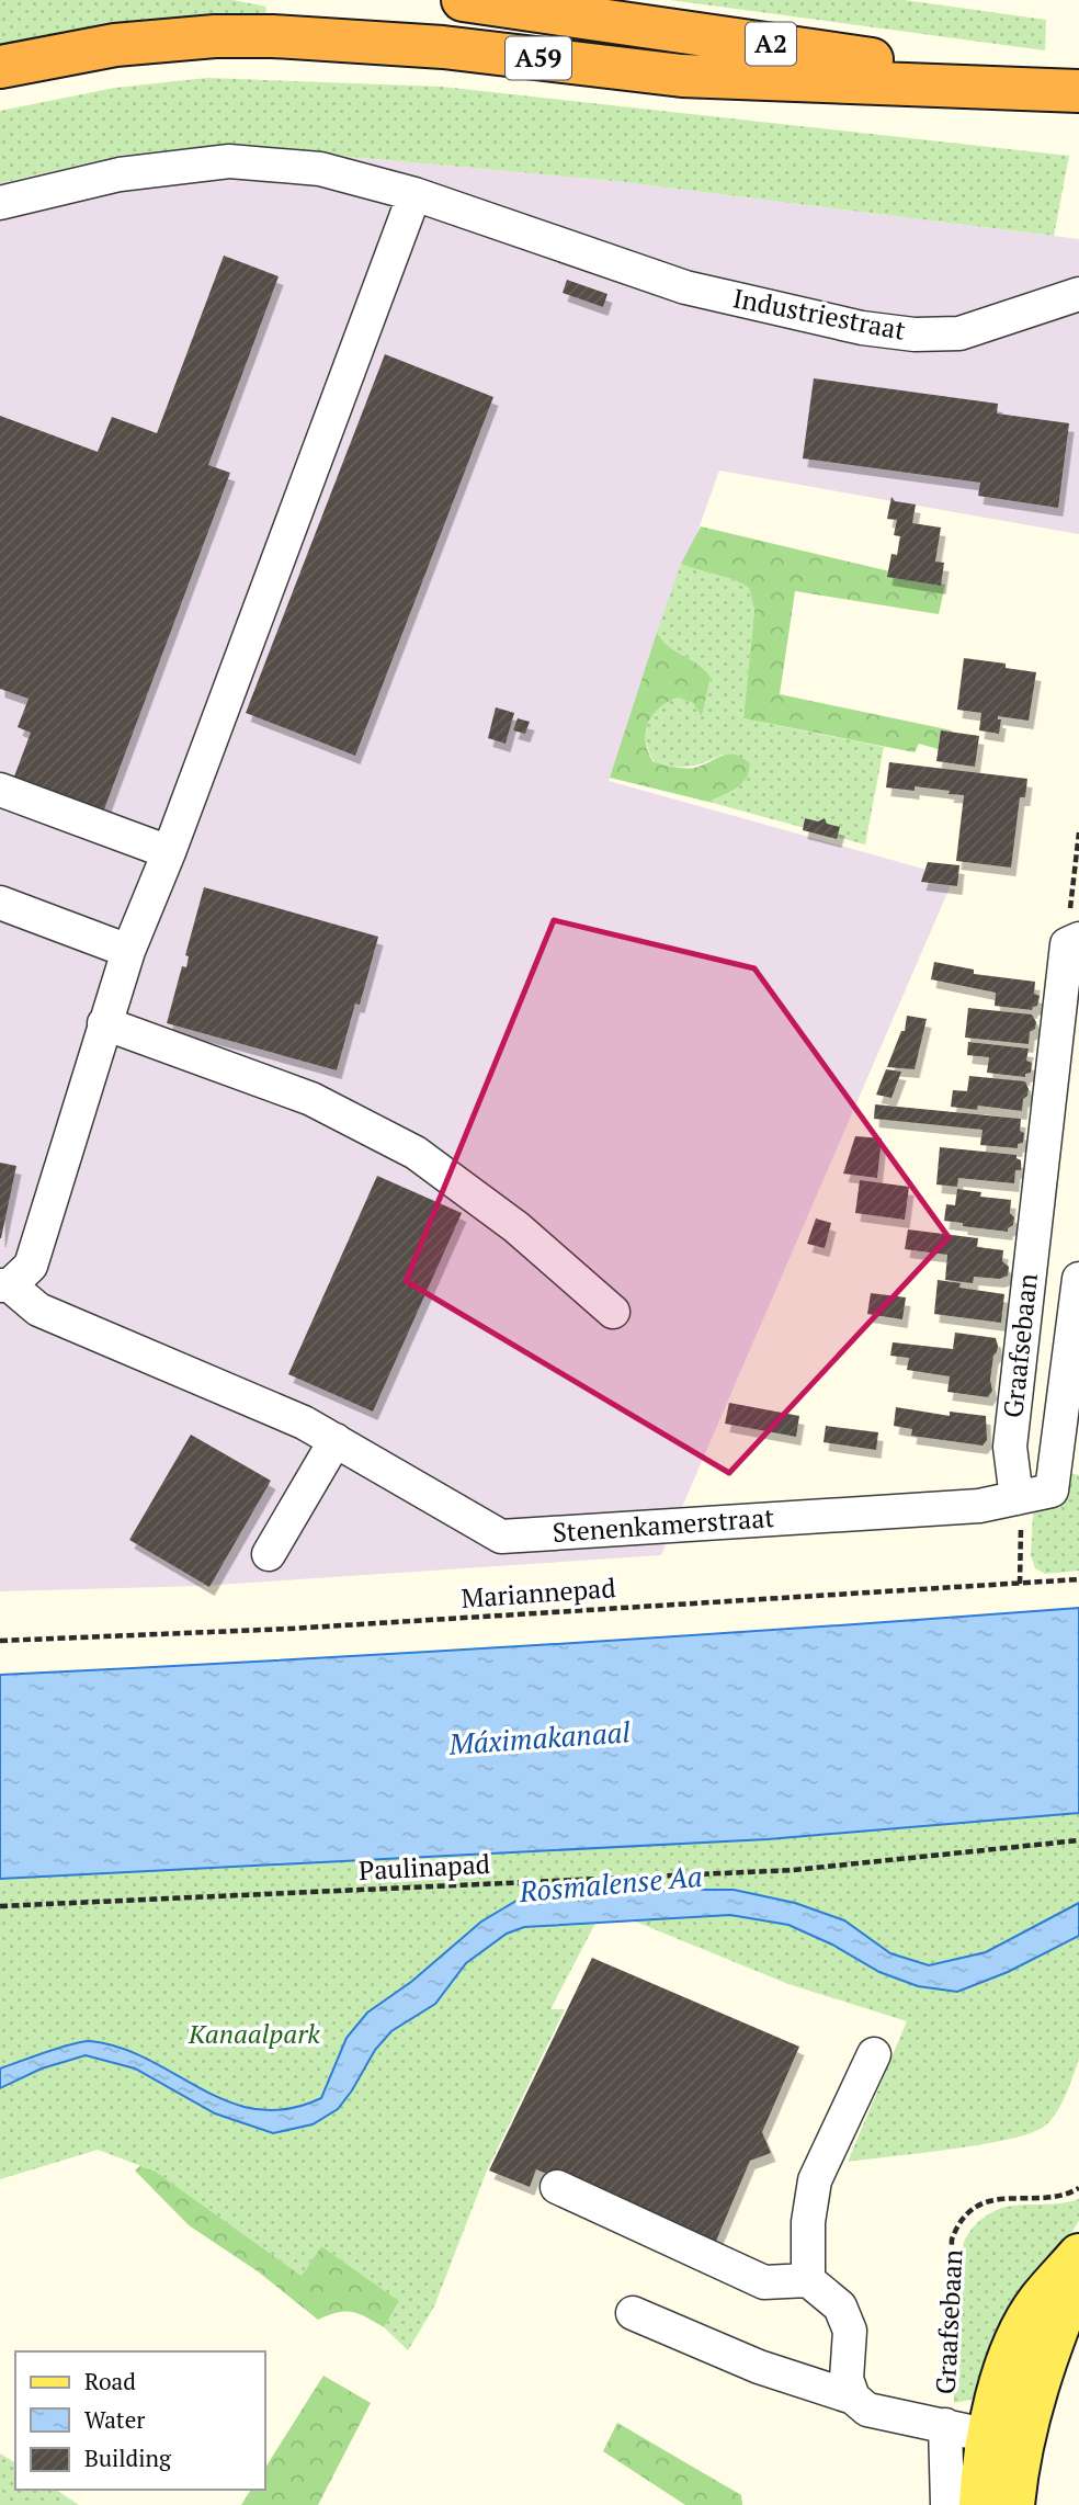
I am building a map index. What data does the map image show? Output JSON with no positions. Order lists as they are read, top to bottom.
{
  "streets": {
    "highway": ["A2", "A59"],
    "main road": ["Graafsebaan"],
    "street": ["Industriestraat", "Stenenkamerstraat"],
    "path": ["Mariannepad", "Paulinapad"]
  },
  "crossings": [
    ["A2", "A59"],
    ["Graafsebaan", "Stenenkamerstraat"]
  ],
  "water": ["Máximakanaal", "Rosmalense Aa"],
  "parks": ["Kanaalpark"],
  "legend": ["Road", "Water", "Building"]
}
